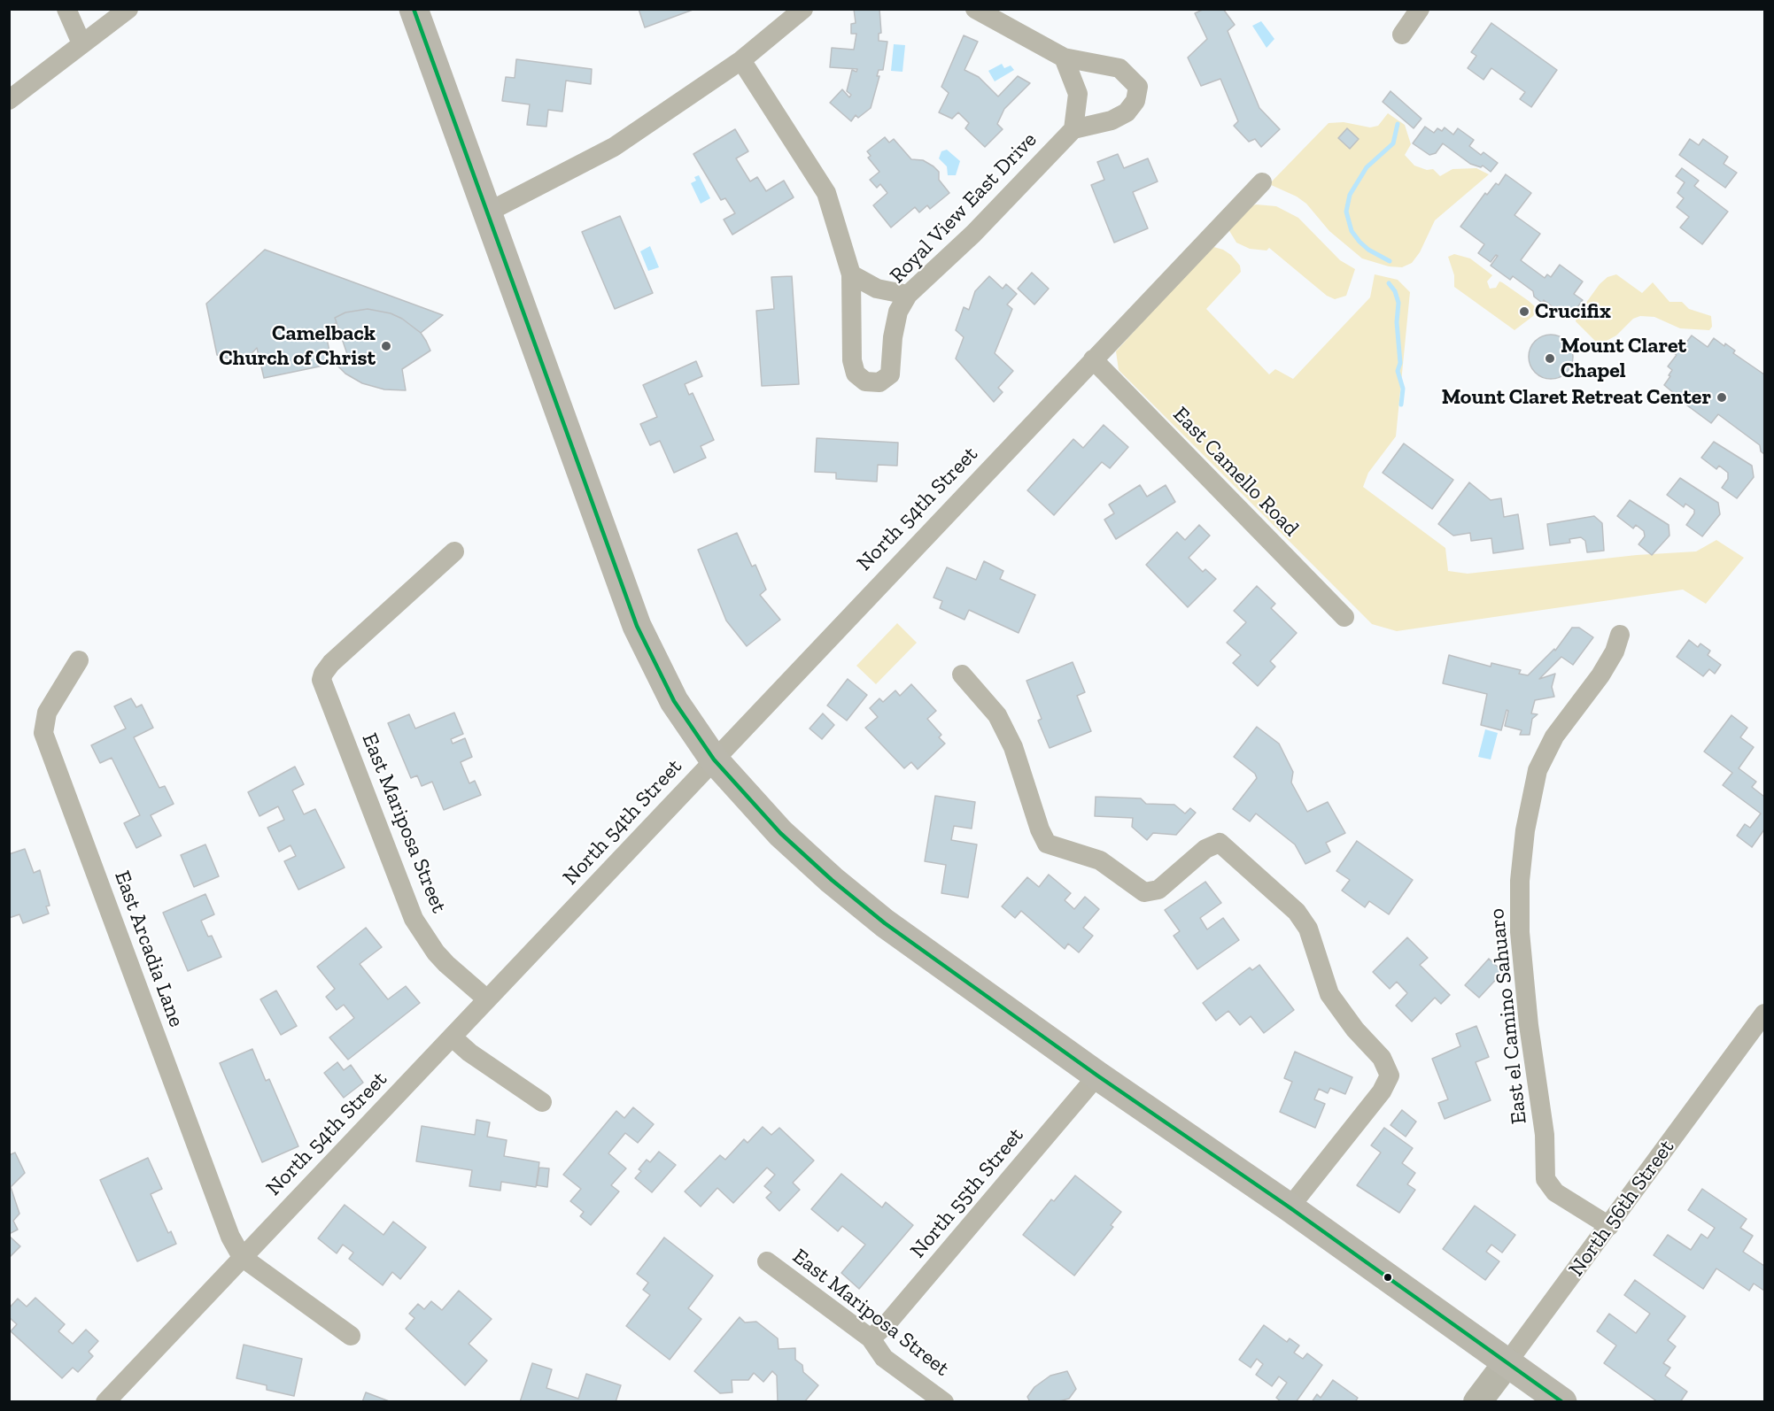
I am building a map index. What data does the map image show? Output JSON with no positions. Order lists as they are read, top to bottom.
{
  "streets": {
    "main road": ["North 56th Street"],
    "street": [
      "Royal View East Drive",
      "East Camello Road",
      "North 54th Street",
      "East Mariposa Street",
      "East Arcadia Lane",
      "East el Camino Sahuaro",
      "North 55th Street"
    ]
  },
  "crossings": [
    ["East Camello Road", "North 54th Street"],
    ["North 54th Street", "East Mariposa Street"],
    ["North 54th Street", "East Arcadia Lane"],
    ["East Mariposa Street", "North 55th Street"],
    ["East el Camino Sahuaro", "North 56th Street"]
  ],
  "places": [
    "Crucifix",
    "Camelback Church of Christ",
    "Mount Claret Chapel",
    "Mount Claret Retreat Center"
  ]
}
